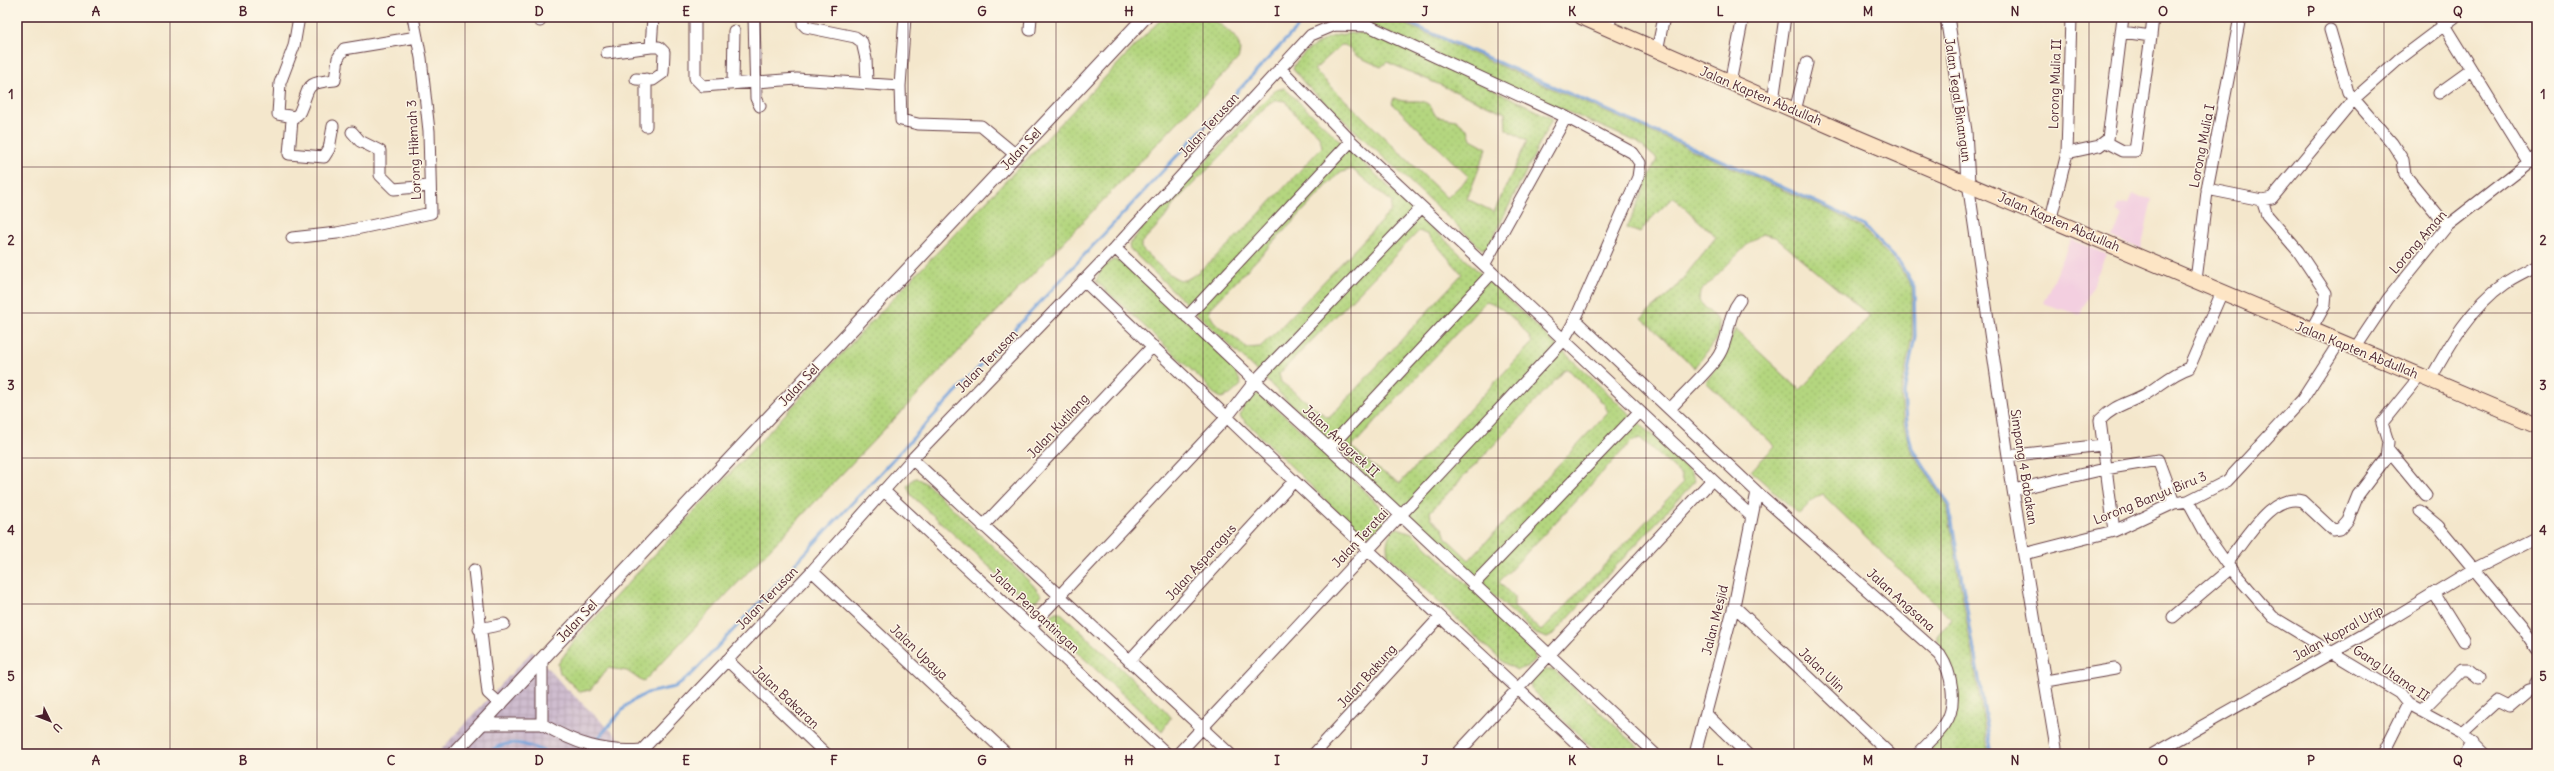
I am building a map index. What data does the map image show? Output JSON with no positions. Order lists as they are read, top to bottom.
{
  "streets": {
    "main road": ["Jalan Kapten Abdullah"],
    "street": [
      "Lorong Mulia II",
      "Jalan Tegal Binangun",
      "Jalan Terusan",
      "Lorong Mulia I",
      "Jalan Sel",
      "Lorong Hikmah 3",
      "Lorong Aman",
      "Jalan Kutilang",
      "Jalan Anggrek II",
      "Simpang 4 Babakan",
      "Lorong Banyu Biru 3",
      "Jalan Teratai",
      "Jalan Asparagus",
      "Jalan Angsana",
      "Jalan Pengantingan",
      "Jalan Mesjid",
      "Jalan Kopral Urip",
      "Jalan Upaya",
      "Jalan Ulin",
      "Gang Utama II",
      "Jalan Bakung",
      "Jalan Bakaran"
    ]
  },
  "crossings": [
    ["Lorong Mulia II", "Jalan Kapten Abdullah"],
    ["Jalan Kapten Abdullah", "Jalan Tegal Binangun"],
    ["Jalan Kapten Abdullah", "Lorong Mulia I"],
    ["Jalan Kapten Abdullah", "Lorong Aman"],
    ["Jalan Kapten Abdullah", "Simpang 4 Babakan"],
    ["Jalan Kapten Abdullah", "Lorong Banyu Biru 3"],
    ["Jalan Tegal Binangun", "Simpang 4 Babakan"],
    ["Jalan Terusan", "Jalan Anggrek II"],
    ["Jalan Terusan", "Jalan Teratai"],
    ["Jalan Terusan", "Jalan Pengantingan"],
    ["Jalan Terusan", "Jalan Upaya"],
    ["Jalan Terusan", "Jalan Bakaran"],
    ["Jalan Anggrek II", "Jalan Teratai"],
    ["Simpang 4 Babakan", "Lorong Banyu Biru 3"],
    ["Lorong Banyu Biru 3", "Gang Utama II"],
    ["Jalan Teratai", "Jalan Angsana"],
    ["Jalan Angsana", "Jalan Mesjid"],
    ["Jalan Mesjid", "Jalan Ulin"],
    ["Jalan Kopral Urip", "Gang Utama II"]
  ],
  "north": "bottom right",
  "grid": {
    "columns": [
      "A",
      "B",
      "C",
      "D",
      "E",
      "F",
      "G",
      "H",
      "I",
      "J",
      "K",
      "L",
      "M",
      "N",
      "O",
      "P",
      "Q"
    ],
    "rows": [
      "1",
      "2",
      "3",
      "4",
      "5"
    ]
  }
}
